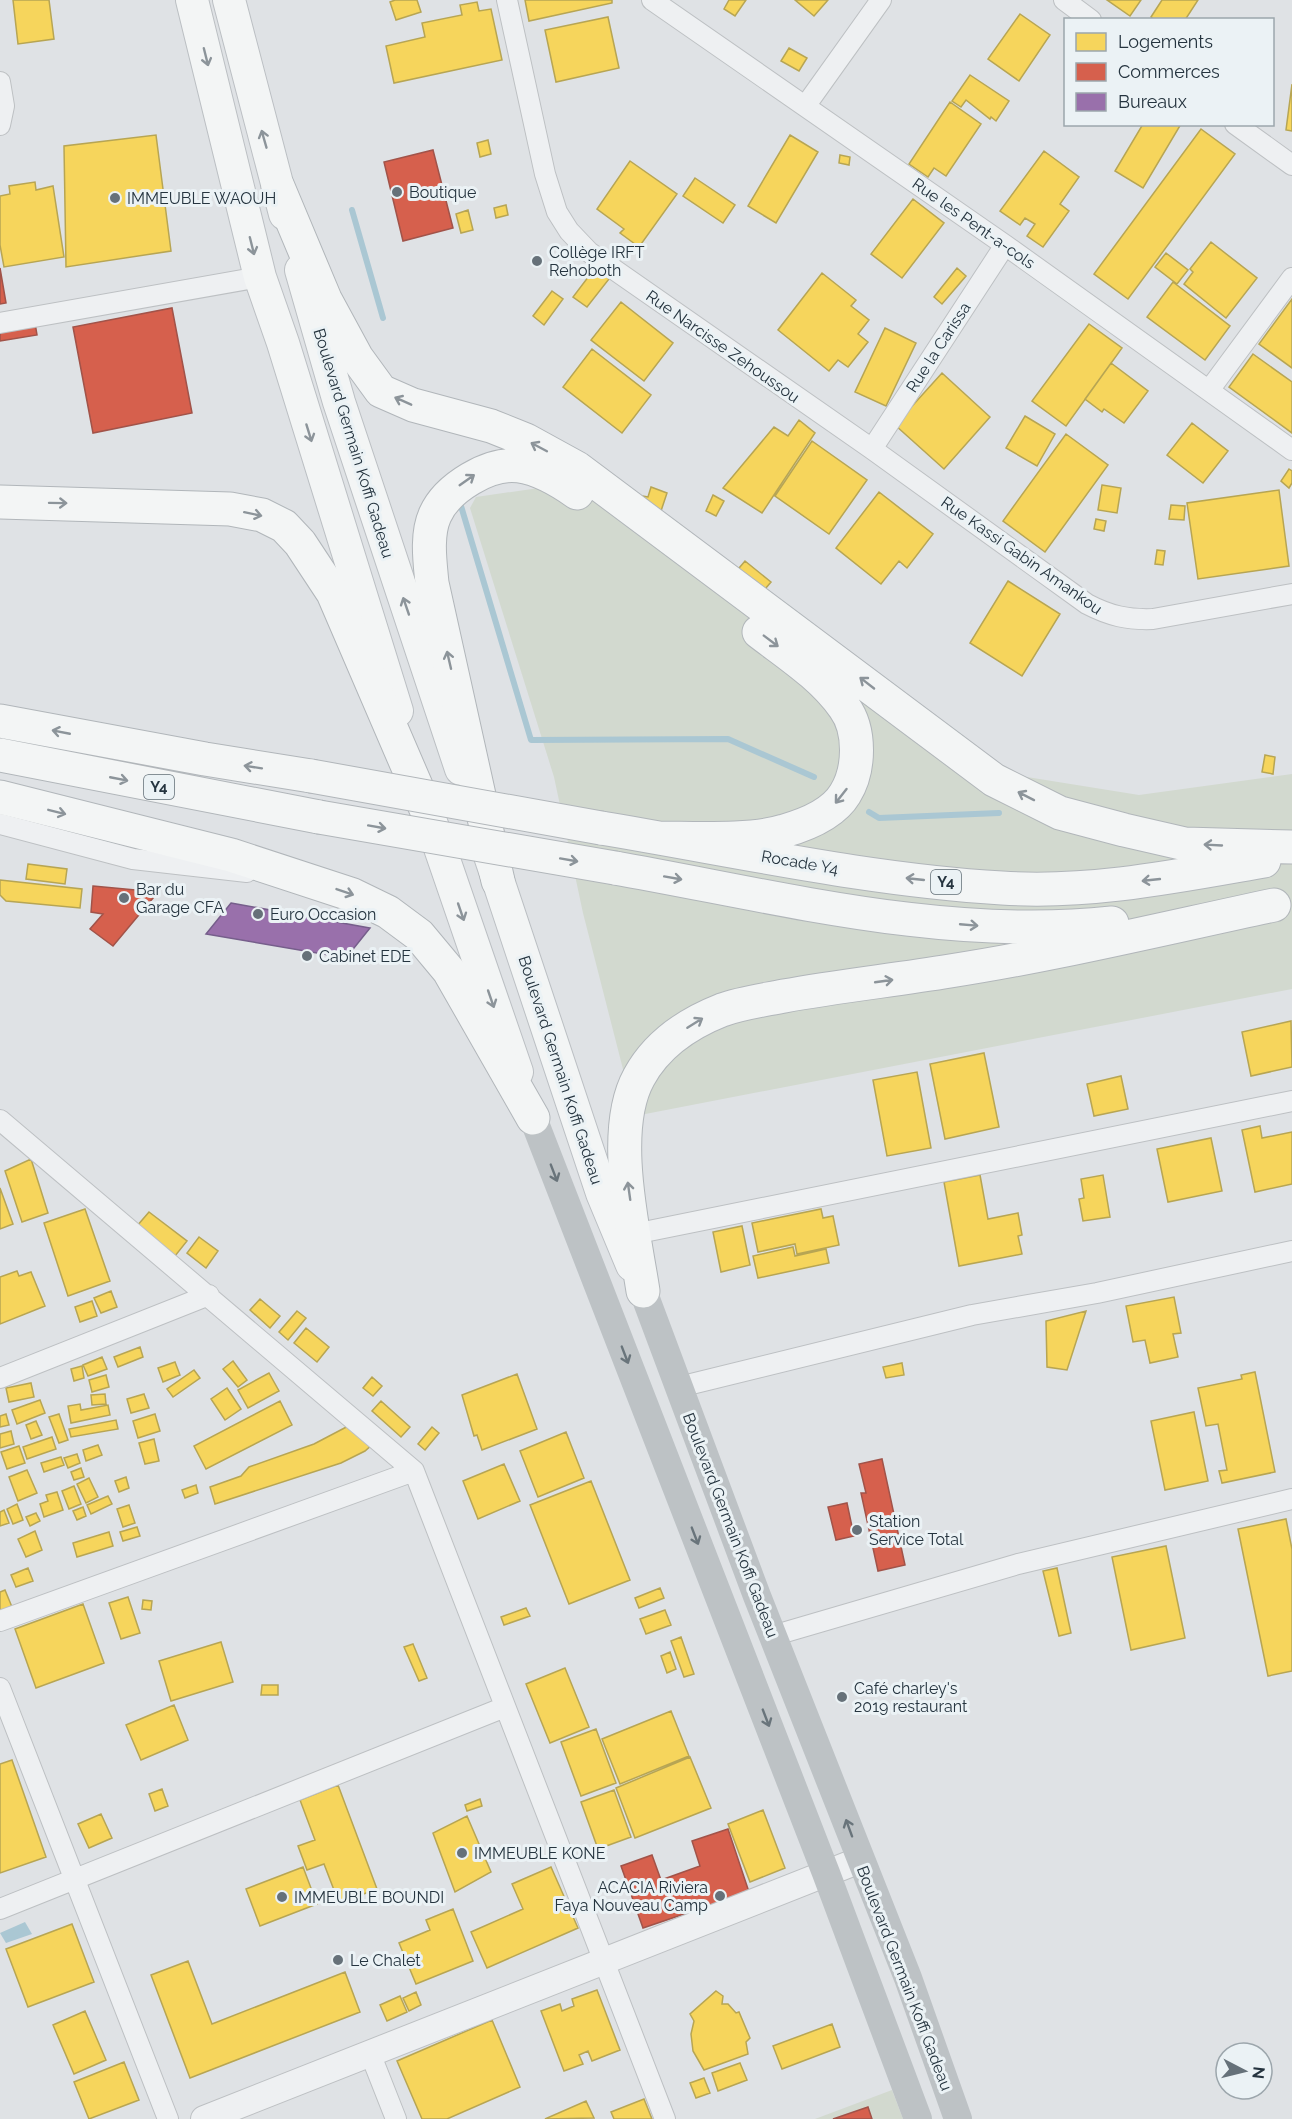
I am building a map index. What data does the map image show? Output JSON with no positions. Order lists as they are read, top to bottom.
{
  "streets": {
    "highway": ["Y4", "Rocade Y4"],
    "main road": ["Boulevard Germain Koffi Gadeau"],
    "street": [
      "Rue les Pent-a-cols",
      "Rue Narcisse Zehoussou",
      "Rue la Carissa",
      "Rue Kassi Gabin Amankou"
    ]
  },
  "crossings": [
    ["Rue les Pent-a-cols", "Rue la Carissa"],
    ["Rue Narcisse Zehoussou", "Rue la Carissa"],
    ["Rue Narcisse Zehoussou", "Rue Kassi Gabin Amankou"],
    ["Rue la Carissa", "Rue Kassi Gabin Amankou"]
  ],
  "places": [
    "Boutique",
    "IMMEUBLE WAOUH",
    "Collège IRFT Rehoboth",
    "Bar du Garage CFA",
    "Euro Occasion",
    "Cabinet EDE",
    "Station Service Total",
    "Café charley's 2019 restaurant",
    "IMMEUBLE KONE",
    "ACACIA Riviera Faya Nouveau Camp",
    "IMMEUBLE BOUNDI",
    "Le Chalet"
  ],
  "legend": ["Logements", "Commerces", "Bureaux"],
  "north": "right"
}
